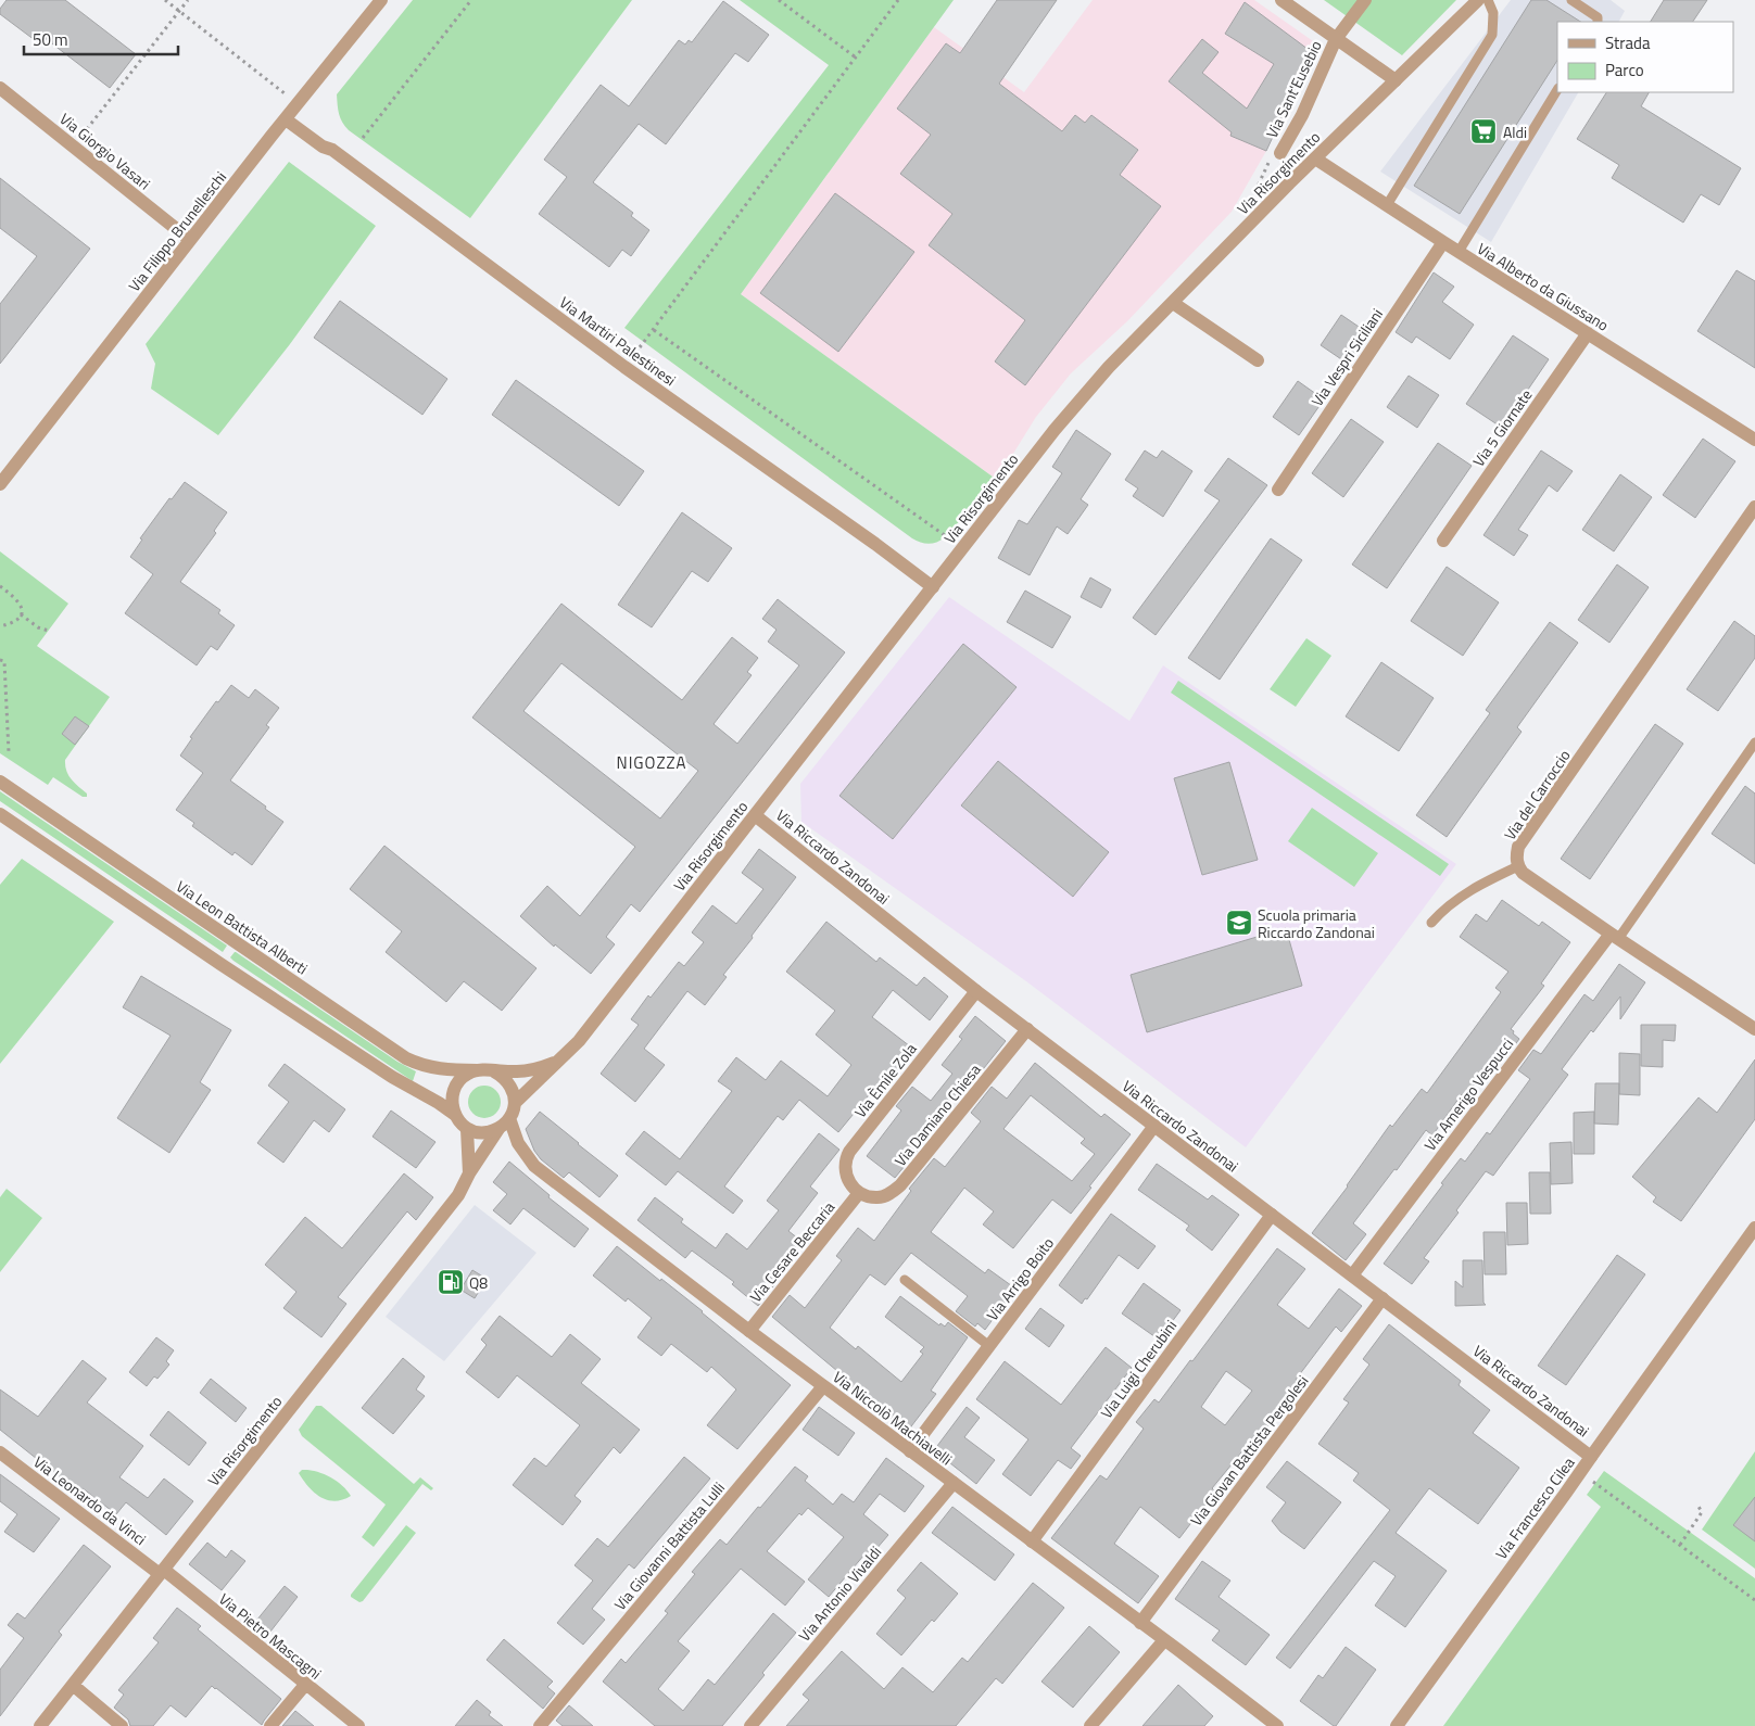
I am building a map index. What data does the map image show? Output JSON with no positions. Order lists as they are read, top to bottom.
{
  "streets": {
    "street": [
      "Via Sant'Eusebio",
      "Via Giorgio Vasari",
      "Via Risorgimento",
      "Via Filippo Brunelleschi",
      "Via Alberto da Giussano",
      "Via Martiri Palestinesi",
      "Via Vespri Siciliani",
      "Via 5 Giornate",
      "Via del Carroccio",
      "Via Riccardo Zandonai",
      "Via Leon Battista Alberti",
      "Via Èmile Zola",
      "Via Amerigo Vespucci",
      "Via Damiano Chiesa",
      "Via Cesare Beccaria",
      "Via Arrigo Boito",
      "Via Luigi Cherubini",
      "Via Niccolò Machiavelli",
      "Via Giovan Battista Pergolesi",
      "Via Leonardo da Vinci",
      "Via Francesco Cilea",
      "Via Giovanni Battista Lulli",
      "Via Antonio Vivaldi",
      "Via Pietro Mascagni"
    ]
  },
  "crossings": [
    ["Via Sant'Eusebio", "Via Risorgimento"],
    ["Via Giorgio Vasari", "Via Filippo Brunelleschi"],
    ["Via Risorgimento", "Via Alberto da Giussano"],
    ["Via Risorgimento", "Via Martiri Palestinesi"],
    ["Via Risorgimento", "Via Riccardo Zandonai"],
    ["Via Risorgimento", "Via Leon Battista Alberti"],
    ["Via Risorgimento", "Via Niccolò Machiavelli"],
    ["Via Risorgimento", "Via Leonardo da Vinci"],
    ["Via Risorgimento", "Via Pietro Mascagni"],
    ["Via Filippo Brunelleschi", "Via Martiri Palestinesi"],
    ["Via Alberto da Giussano", "Via Vespri Siciliani"],
    ["Via Alberto da Giussano", "Via 5 Giornate"],
    ["Via Riccardo Zandonai", "Via Èmile Zola"],
    ["Via Riccardo Zandonai", "Via Amerigo Vespucci"],
    ["Via Riccardo Zandonai", "Via Damiano Chiesa"],
    ["Via Riccardo Zandonai", "Via Arrigo Boito"],
    ["Via Riccardo Zandonai", "Via Luigi Cherubini"],
    ["Via Riccardo Zandonai", "Via Giovan Battista Pergolesi"],
    ["Via Riccardo Zandonai", "Via Francesco Cilea"],
    ["Via Leon Battista Alberti", "Via Niccolò Machiavelli"],
    ["Via Èmile Zola", "Via Damiano Chiesa"],
    ["Via Èmile Zola", "Via Cesare Beccaria"],
    ["Via Damiano Chiesa", "Via Cesare Beccaria"],
    ["Via Cesare Beccaria", "Via Niccolò Machiavelli"],
    ["Via Arrigo Boito", "Via Niccolò Machiavelli"],
    ["Via Luigi Cherubini", "Via Niccolò Machiavelli"],
    ["Via Niccolò Machiavelli", "Via Giovan Battista Pergolesi"],
    ["Via Niccolò Machiavelli", "Via Giovanni Battista Lulli"],
    ["Via Niccolò Machiavelli", "Via Antonio Vivaldi"],
    ["Via Leonardo da Vinci", "Via Pietro Mascagni"]
  ],
  "districts": ["NIGOZZA"],
  "places": {
    "supermarket": ["Aldi"],
    "school or university": ["Scuola primaria Riccardo Zandonai"],
    "fuel station": ["Q8"]
  },
  "legend": ["Strada", "Parco"],
  "scale_bar": "50 m"
}
